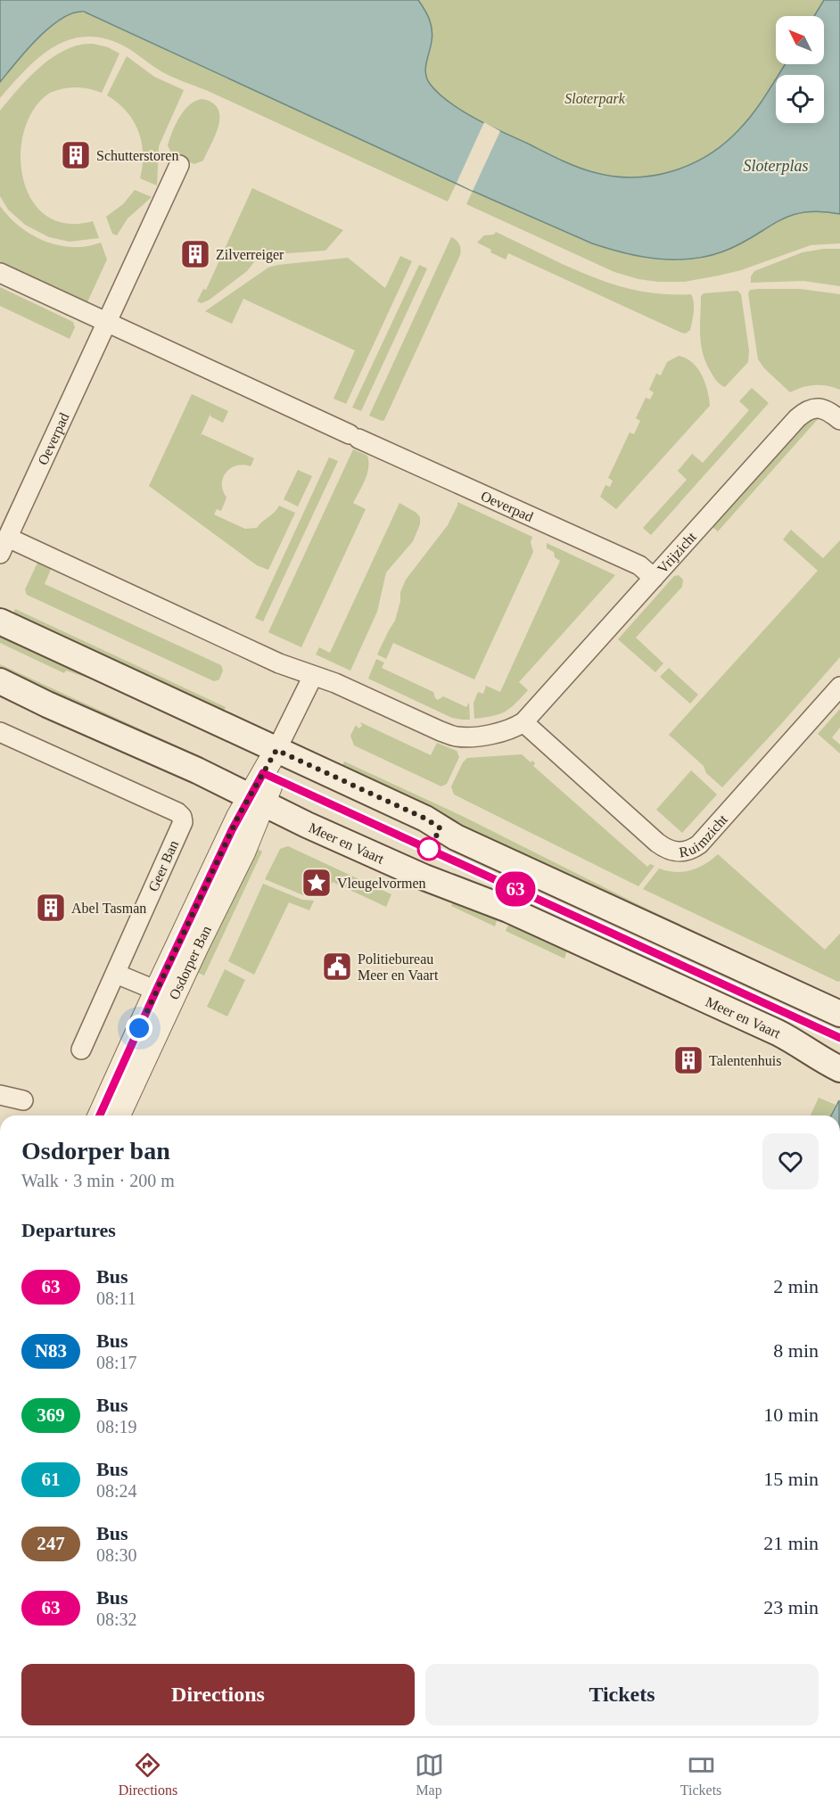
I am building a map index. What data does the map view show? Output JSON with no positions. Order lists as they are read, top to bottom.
{
  "streets": {
    "main road": ["Meer en Vaart"],
    "street": [
      "Oeverpad",
      "Vrijzicht",
      "Ruimzicht",
      "Geer Ban",
      "Osdorper Ban"
    ]
  },
  "crossings": [
    ["Oeverpad", "Vrijzicht"],
    ["Vrijzicht", "Ruimzicht"],
    ["Meer en Vaart", "Osdorper Ban"]
  ],
  "water": ["Sloterplas"],
  "parks": ["Sloterpark"],
  "places": {
    "building": [
      "Schutterstoren",
      "Zilverreiger",
      "Abel Tasman",
      "Talentenhuis"
    ],
    "place": ["Vleugelvormen"],
    "public building": ["Politiebureau Meer en Vaart"]
  },
  "lines": ["bus line 63"],
  "north": "top left",
  "page": {
    "on_map": "63",
    "heading": [
      ["Osdorper ban", "Walk · 3 min · 200 m"],
      "Departures"
    ],
    "list": [
      {
        "mark": "63",
        "name": "Bus",
        "note": "08:11",
        "value": "2 min"
      },
      {
        "mark": "N83",
        "name": "Bus",
        "note": "08:17",
        "value": "8 min"
      },
      {
        "mark": "369",
        "name": "Bus",
        "note": "08:19",
        "value": "10 min"
      },
      {
        "mark": "61",
        "name": "Bus",
        "note": "08:24",
        "value": "15 min"
      },
      {
        "mark": "247",
        "name": "Bus",
        "note": "08:30",
        "value": "21 min"
      },
      {
        "mark": "63",
        "name": "Bus",
        "note": "08:32",
        "value": "23 min"
      }
    ],
    "buttons": ["Directions", "Tickets"],
    "tabs": ["Directions", "Map", "Tickets"]
  }
}
